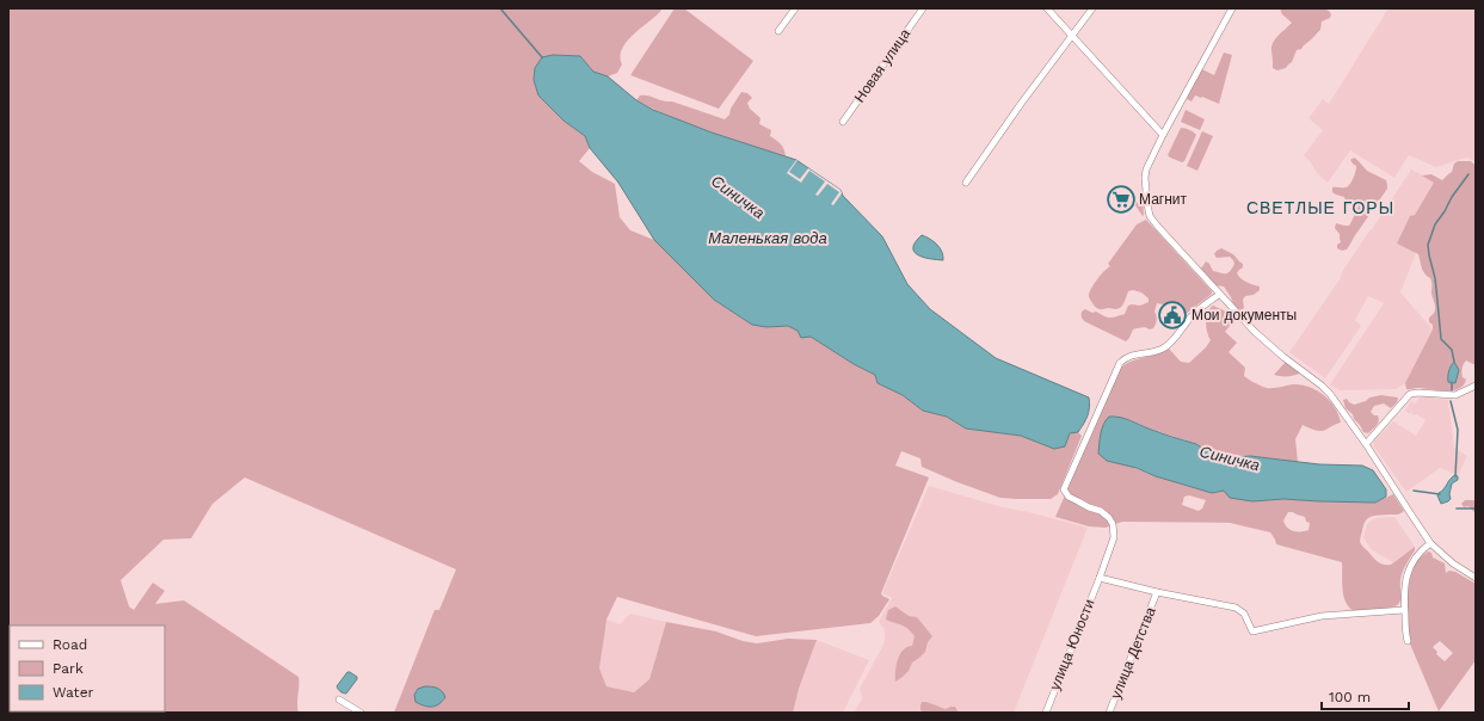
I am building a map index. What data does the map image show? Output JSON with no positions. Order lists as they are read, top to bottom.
{
  "streets": {
    "street": ["Новая улица", "улица Юности", "улица Детства"]
  },
  "districts": ["СВЕТЛЫЕ ГОРЫ"],
  "water": ["Синичка", "Маленькая вода"],
  "places": {
    "supermarket": ["Магнит"],
    "public building": ["Мои документы"]
  },
  "legend": ["Road", "Park", "Water"],
  "scale_bar": "100 m"
}
